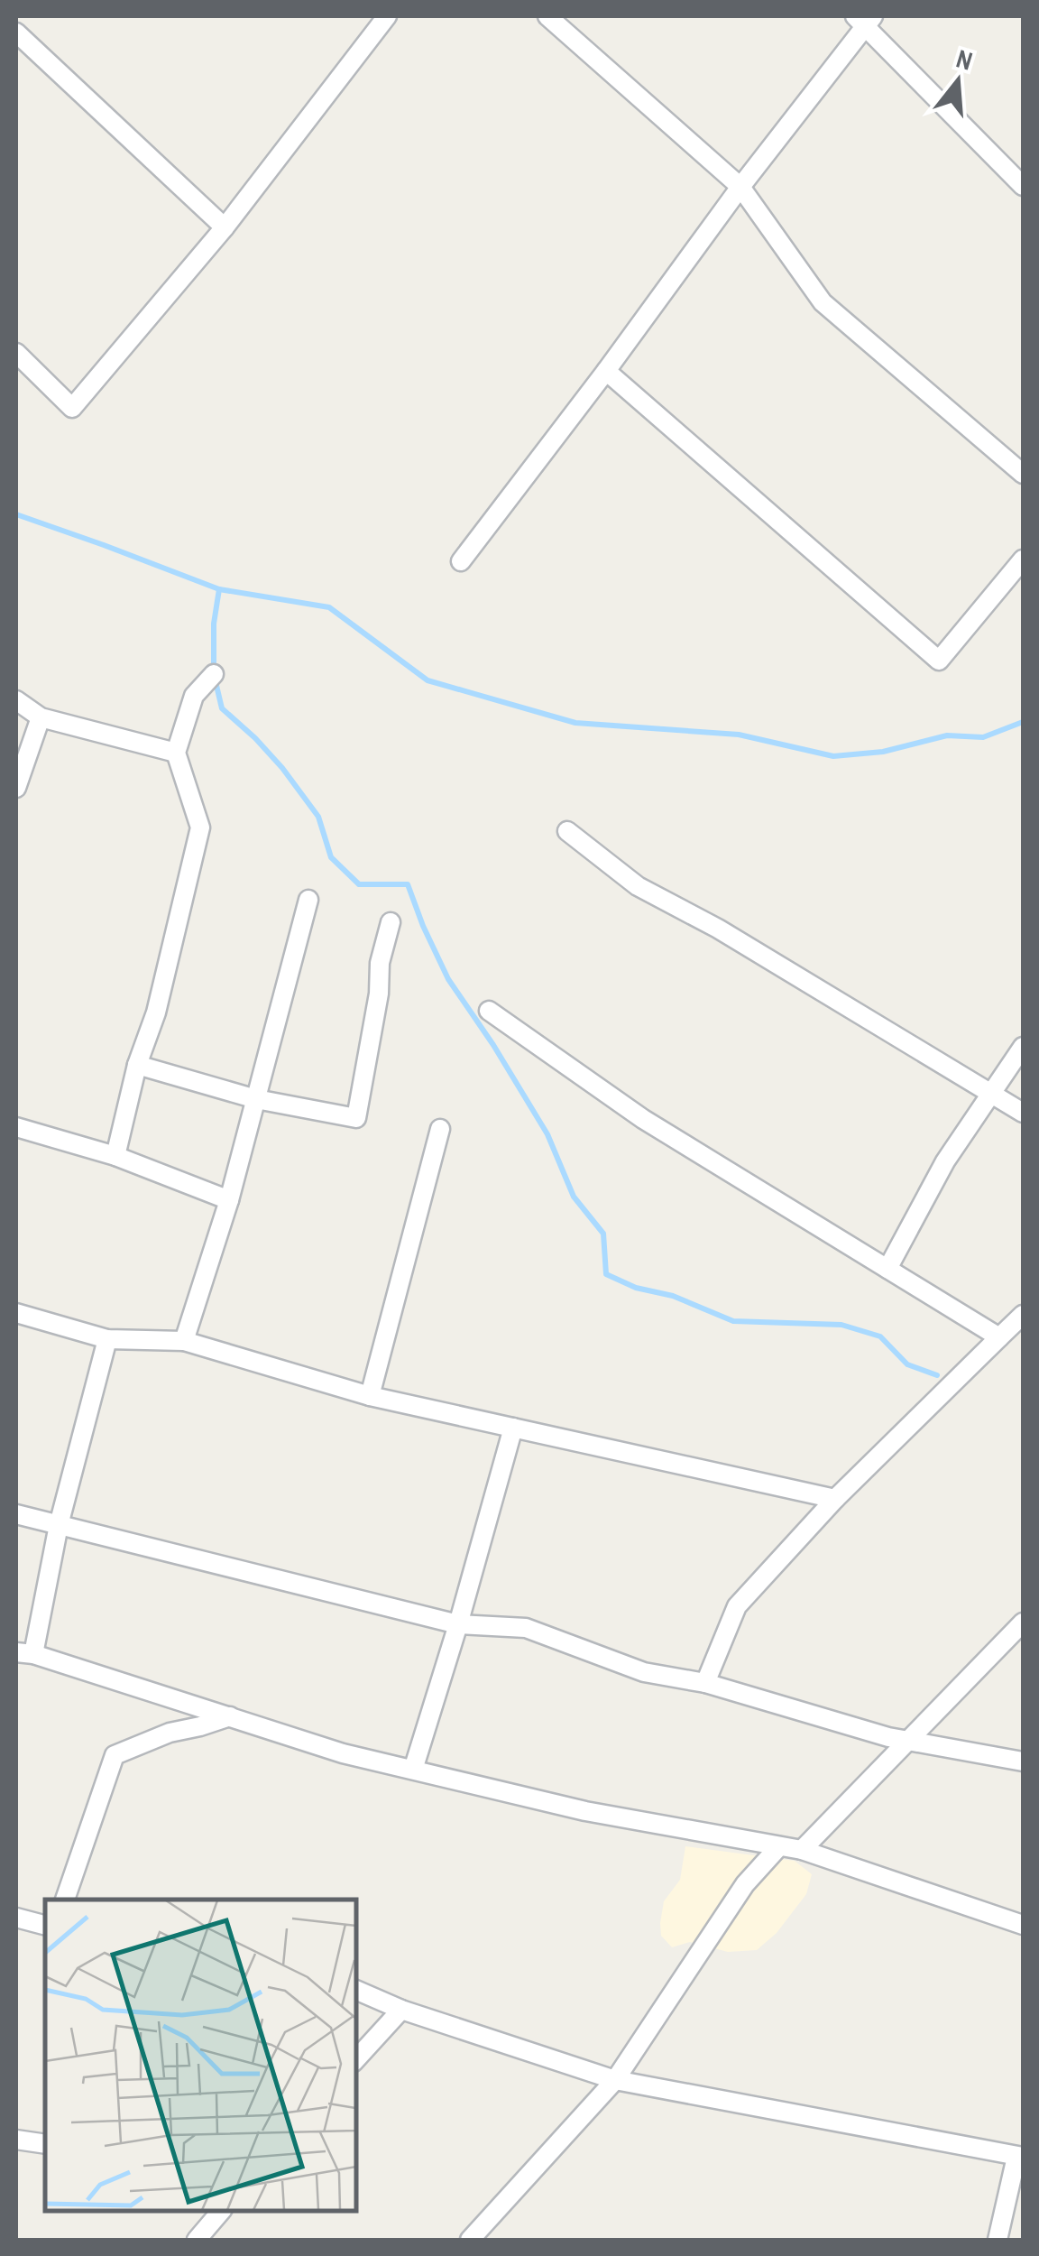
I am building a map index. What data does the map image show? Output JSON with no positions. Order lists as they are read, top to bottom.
{
  "north": "top"
}
